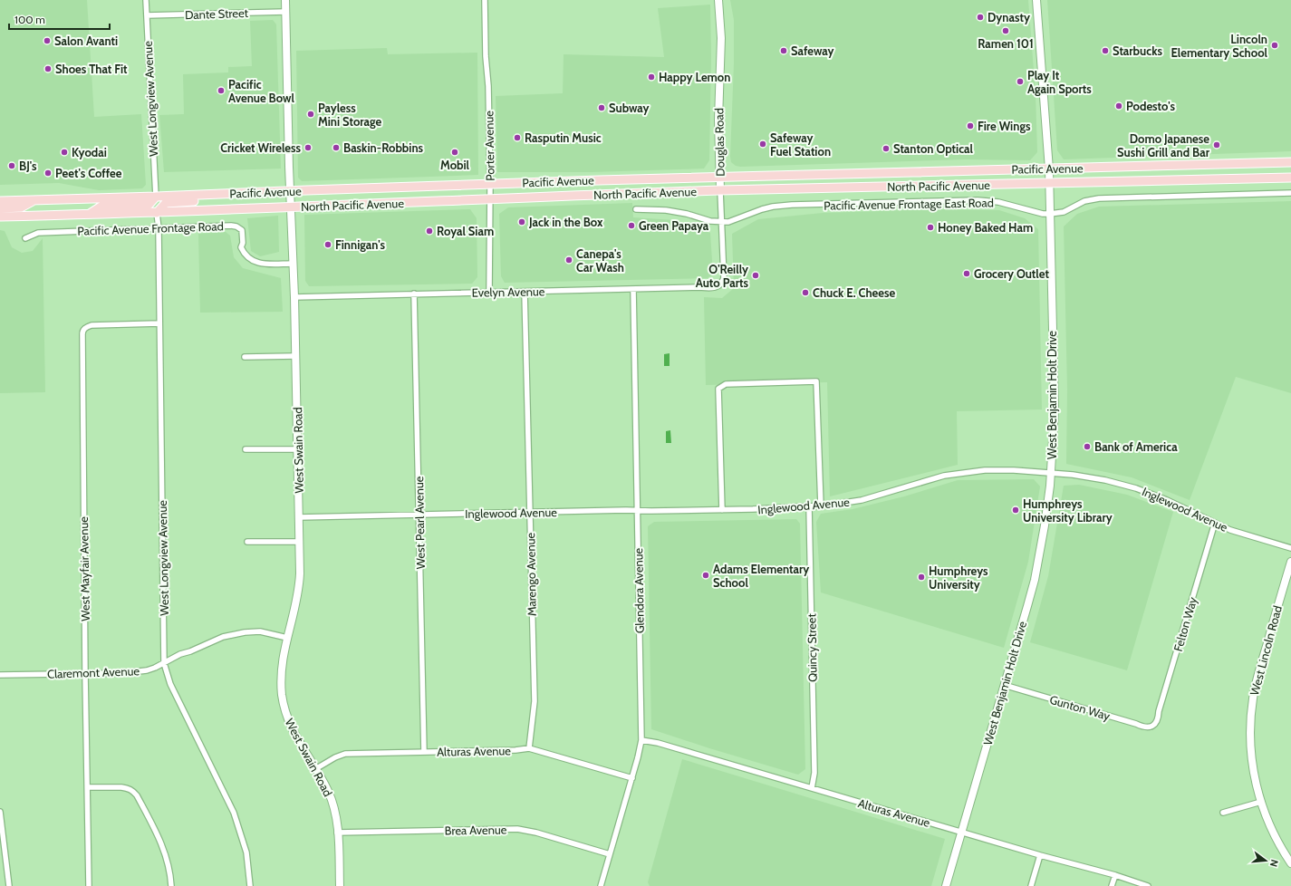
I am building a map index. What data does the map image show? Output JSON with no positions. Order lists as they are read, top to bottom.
{
  "streets": {
    "main road": [
      "Douglas Road",
      "Pacific Avenue",
      "North Pacific Avenue",
      "West Benjamin Holt Drive",
      "West Swain Road",
      "West Lincoln Road"
    ],
    "street": [
      "Dante Street",
      "West Longview Avenue",
      "Porter Avenue",
      "Pacific Avenue Frontage East Road",
      "Pacific Avenue Frontage Road",
      "Evelyn Avenue",
      "Inglewood Avenue",
      "West Pearl Avenue",
      "West Mayfair Avenue",
      "Marengo Avenue",
      "Glendora Avenue",
      "Felton Way",
      "Quincy Street",
      "Claremont Avenue",
      "Gunton Way",
      "Alturas Avenue",
      "Brea Avenue"
    ]
  },
  "crossings": [
    ["Dante Street", "West Longview Avenue"],
    ["Dante Street", "West Swain Road"],
    ["West Longview Avenue", "Pacific Avenue"],
    ["West Longview Avenue", "North Pacific Avenue"],
    ["West Longview Avenue", "Pacific Avenue Frontage Road"],
    ["West Longview Avenue", "West Mayfair Avenue"],
    ["West Longview Avenue", "Claremont Avenue"],
    ["Douglas Road", "Pacific Avenue"],
    ["Douglas Road", "North Pacific Avenue"],
    ["Douglas Road", "Pacific Avenue Frontage East Road"],
    ["Douglas Road", "Evelyn Avenue"],
    ["Porter Avenue", "Pacific Avenue"],
    ["Porter Avenue", "North Pacific Avenue"],
    ["Porter Avenue", "Evelyn Avenue"],
    ["Pacific Avenue", "West Benjamin Holt Drive"],
    ["Pacific Avenue", "West Swain Road"],
    ["North Pacific Avenue", "West Benjamin Holt Drive"],
    ["North Pacific Avenue", "West Swain Road"],
    ["Pacific Avenue Frontage East Road", "West Benjamin Holt Drive"],
    ["Pacific Avenue Frontage Road", "West Swain Road"],
    ["Evelyn Avenue", "West Swain Road"],
    ["Evelyn Avenue", "West Pearl Avenue"],
    ["Evelyn Avenue", "Marengo Avenue"],
    ["Evelyn Avenue", "Glendora Avenue"],
    ["West Benjamin Holt Drive", "Inglewood Avenue"],
    ["West Benjamin Holt Drive", "Gunton Way"],
    ["West Benjamin Holt Drive", "Alturas Avenue"],
    ["West Swain Road", "Inglewood Avenue"],
    ["West Swain Road", "Claremont Avenue"],
    ["West Swain Road", "Alturas Avenue"],
    ["West Swain Road", "Brea Avenue"],
    ["Inglewood Avenue", "West Pearl Avenue"],
    ["Inglewood Avenue", "Marengo Avenue"],
    ["Inglewood Avenue", "Glendora Avenue"],
    ["Inglewood Avenue", "Felton Way"],
    ["Inglewood Avenue", "Quincy Street"],
    ["West Pearl Avenue", "Alturas Avenue"],
    ["West Mayfair Avenue", "Claremont Avenue"],
    ["Marengo Avenue", "Alturas Avenue"],
    ["Glendora Avenue", "Alturas Avenue"],
    ["Glendora Avenue", "Brea Avenue"],
    ["Felton Way", "Gunton Way"],
    ["Quincy Street", "Alturas Avenue"]
  ],
  "places": [
    "Dynasty",
    "Ramen 101",
    "Salon Avanti",
    "Lincoln Elementary School",
    "Safeway",
    "Starbucks",
    "Shoes That Fit",
    "Happy Lemon",
    "Play It Again Sports",
    "Pacific Avenue Bowl",
    "Podesto's",
    "Subway",
    "Payless Mini Storage",
    "Fire Wings",
    "Rasputin Music",
    "Safeway Fuel Station",
    "Domo Japanese Sushi Grill and Bar",
    "Cricket Wireless",
    "Baskin-Robbins",
    "Stanton Optical",
    "Kyodai",
    "Mobil",
    "BJ's",
    "Peet's Coffee",
    "Jack in the Box",
    "Green Papaya",
    "Honey Baked Ham",
    "Royal Siam",
    "Finnigan's",
    "Canepa's Car Wash",
    "Grocery Outlet",
    "O'Reilly Auto Parts",
    "Chuck E. Cheese",
    "Bank of America",
    "Humphreys University Library",
    "Adams Elementary School",
    "Humphreys University"
  ],
  "scale_bar": "100 m",
  "north": "right"
}
